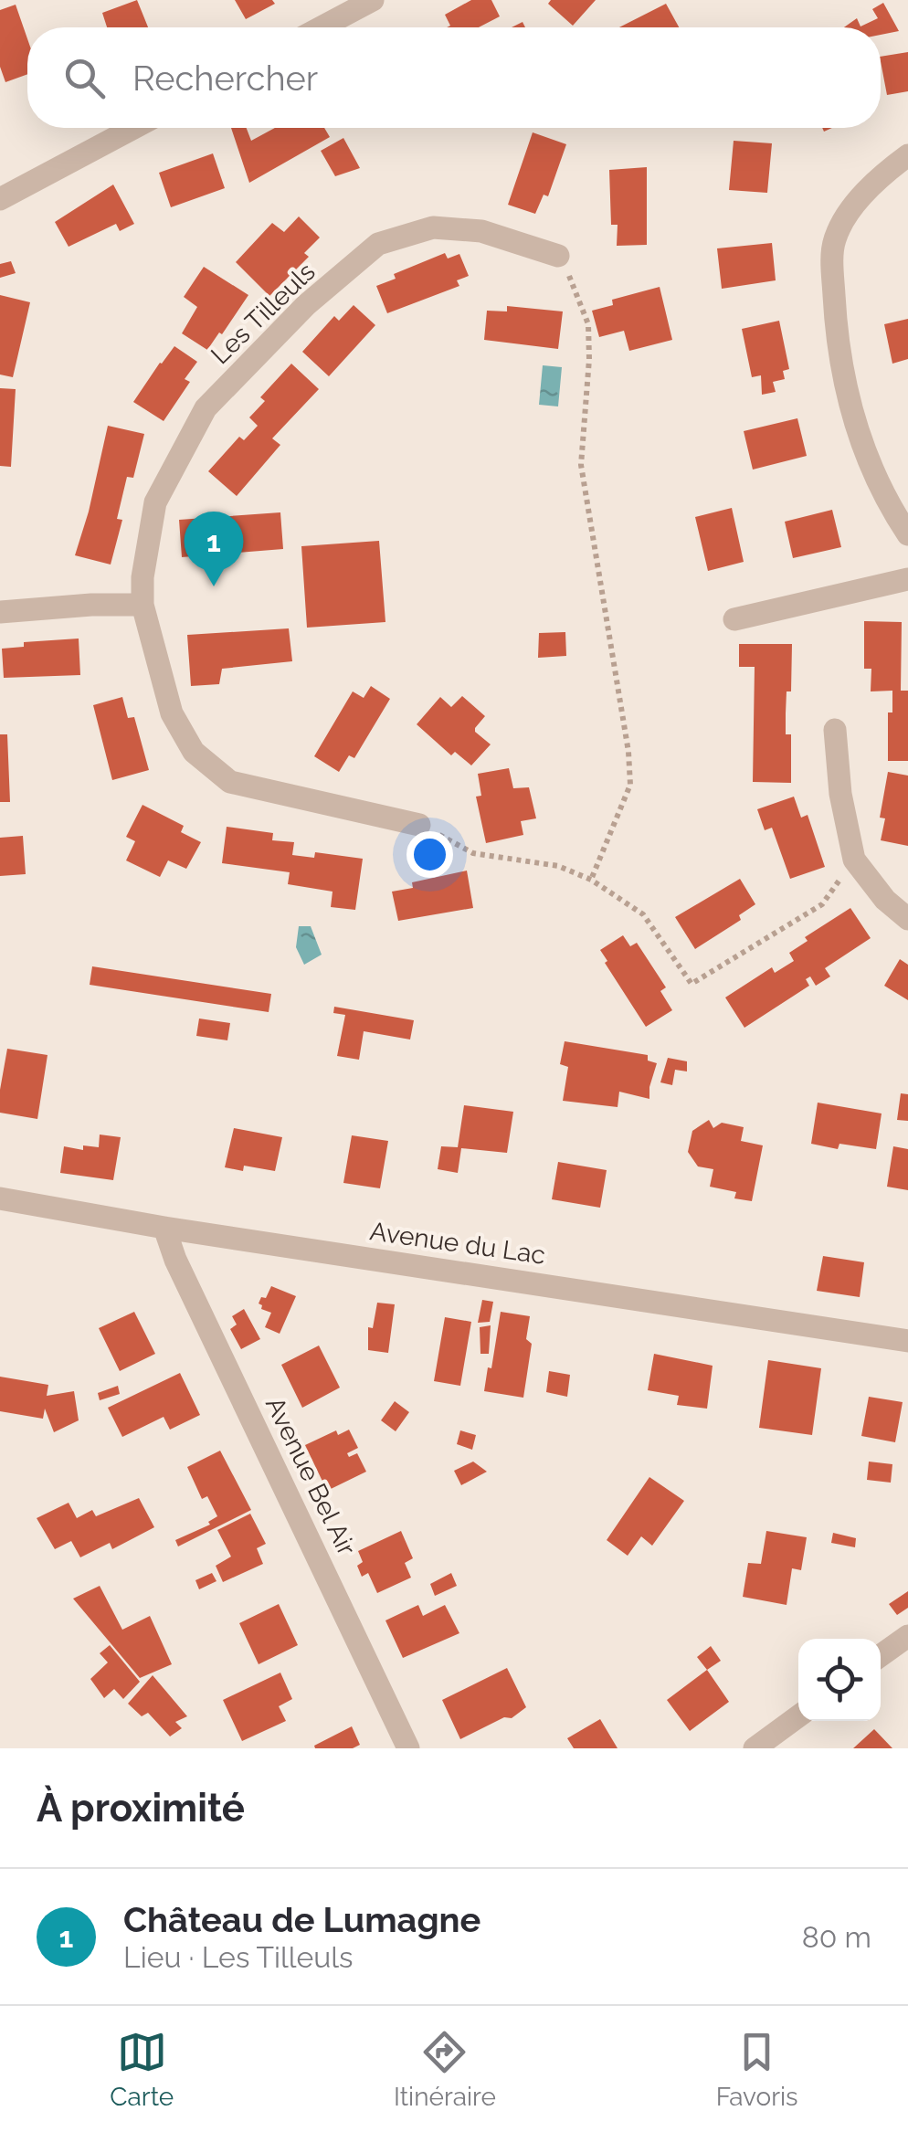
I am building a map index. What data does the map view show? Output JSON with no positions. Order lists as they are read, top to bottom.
{
  "streets": {
    "street": ["Les Tilleuls", "Avenue du Lac", "Avenue Bel Air"]
  },
  "crossings": [
    ["Avenue du Lac", "Avenue Bel Air"]
  ],
  "page": {
    "search": "Rechercher",
    "pins": "1",
    "heading": "À proximité",
    "list": [
      {
        "mark": "1",
        "name": "Château de Lumagne",
        "note": "Lieu · Les Tilleuls",
        "value": "80 m"
      }
    ],
    "nav": ["Carte", "Itinéraire", "Favoris"]
  }
}
